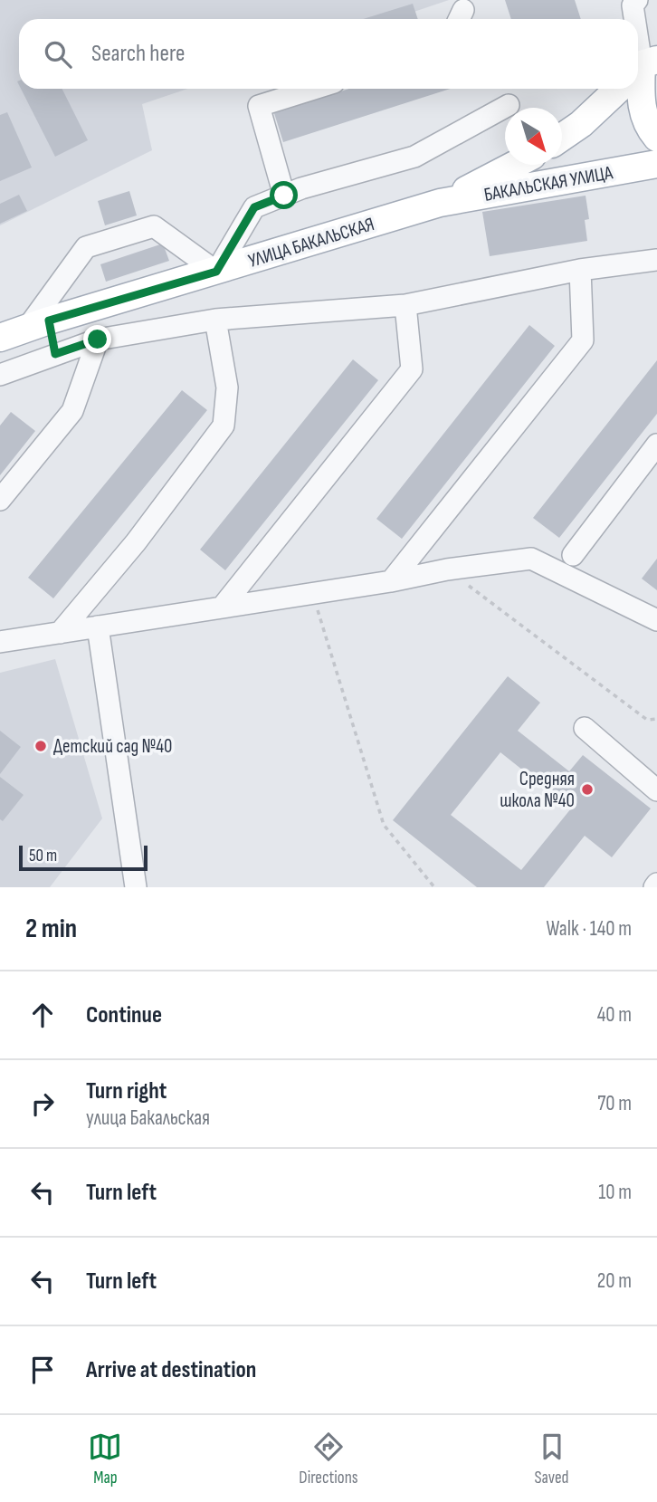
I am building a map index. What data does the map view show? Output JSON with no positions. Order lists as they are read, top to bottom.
{
  "streets": {
    "main road": ["БАКАЛЬСКАЯ УЛИЦА", "УЛИЦА БАКАЛЬСКАЯ"]
  },
  "crossings": [
    ["БАКАЛЬСКАЯ УЛИЦА", "УЛИЦА БАКАЛЬСКАЯ"]
  ],
  "places": ["Детский сад №40", "Средняя школа №40"],
  "scale_bar": "50 m",
  "north": "bottom right",
  "page": {
    "search": "Search here",
    "scale": "50 m",
    "heading": ["2 min", "Walk · 140 m"],
    "list": [
      ["Continue", "40 m"],
      ["Turn right", "улица Бакальская", "70 m"],
      ["Turn left", "10 m"],
      ["Turn left", "20 m"],
      "Arrive at destination"
    ],
    "nav": ["Map", "Directions", "Saved"]
  }
}
